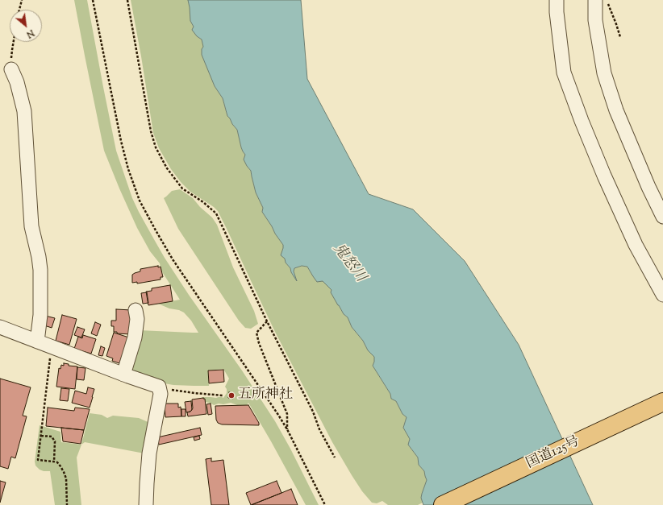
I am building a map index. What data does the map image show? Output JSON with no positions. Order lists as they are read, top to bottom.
{
  "streets": {
    "highway": ["国道125号"]
  },
  "water": ["鬼怒川"],
  "places": ["五所神社"],
  "north": "bottom right"
}
